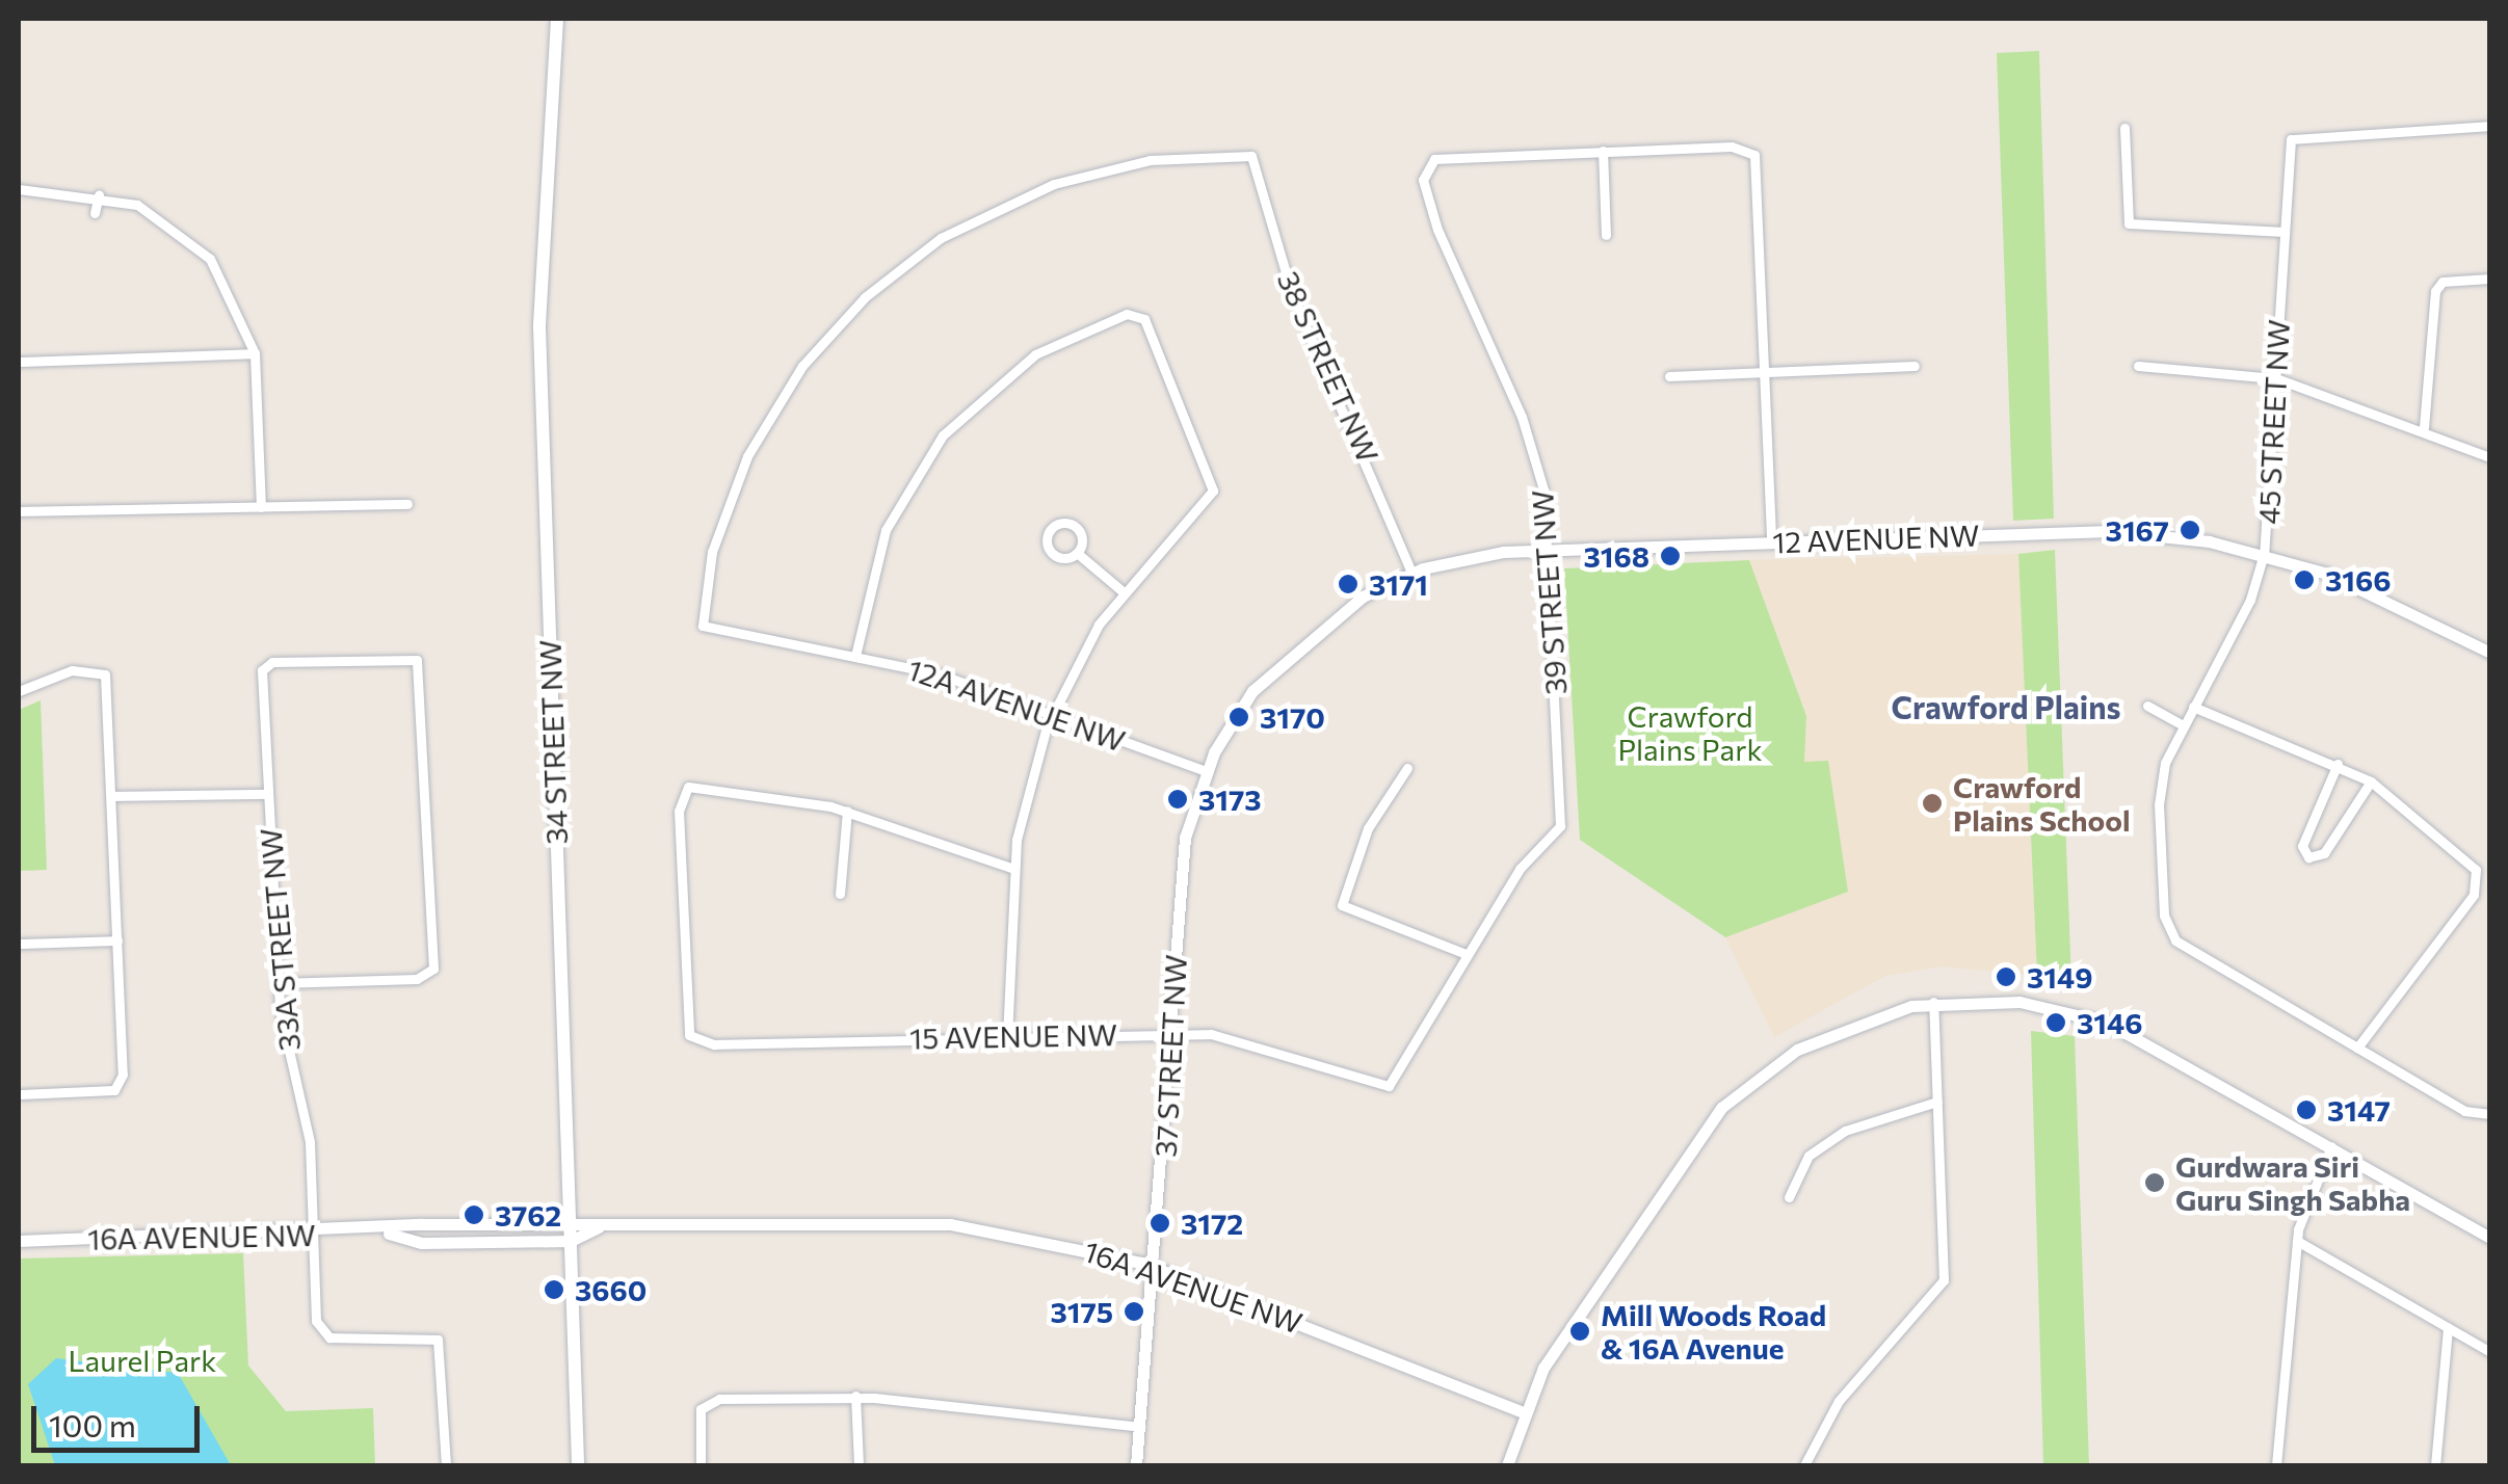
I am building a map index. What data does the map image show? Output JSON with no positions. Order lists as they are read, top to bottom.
{
  "streets": {
    "main road": ["34 STREET NW"],
    "street": [
      "38 STREET NW",
      "45 STREET NW",
      "12 AVENUE NW",
      "39 STREET NW",
      "12A AVENUE NW",
      "33A STREET NW",
      "15 AVENUE NW",
      "37 STREET NW",
      "16A AVENUE NW"
    ]
  },
  "crossings": [
    ["38 STREET NW", "12 AVENUE NW"],
    ["38 STREET NW", "12A AVENUE NW"],
    ["45 STREET NW", "12 AVENUE NW"],
    ["12 AVENUE NW", "39 STREET NW"],
    ["12 AVENUE NW", "37 STREET NW"],
    ["39 STREET NW", "15 AVENUE NW"],
    ["12A AVENUE NW", "37 STREET NW"],
    ["34 STREET NW", "16A AVENUE NW"],
    ["33A STREET NW", "16A AVENUE NW"],
    ["15 AVENUE NW", "37 STREET NW"],
    ["37 STREET NW", "16A AVENUE NW"]
  ],
  "districts": ["Crawford Plains"],
  "parks": ["Crawford Plains Park", "Laurel Park"],
  "places": [
    "3167",
    "3168",
    "3166",
    "3171",
    "3170",
    "3173",
    "Crawford Plains School",
    "3149",
    "3146",
    "3147",
    "Gurdwara Siri Guru Singh Sabha",
    "3762",
    "3172",
    "3660",
    "3175",
    "Mill Woods Road & 16A Avenue"
  ],
  "scale_bar": "100 m"
}
